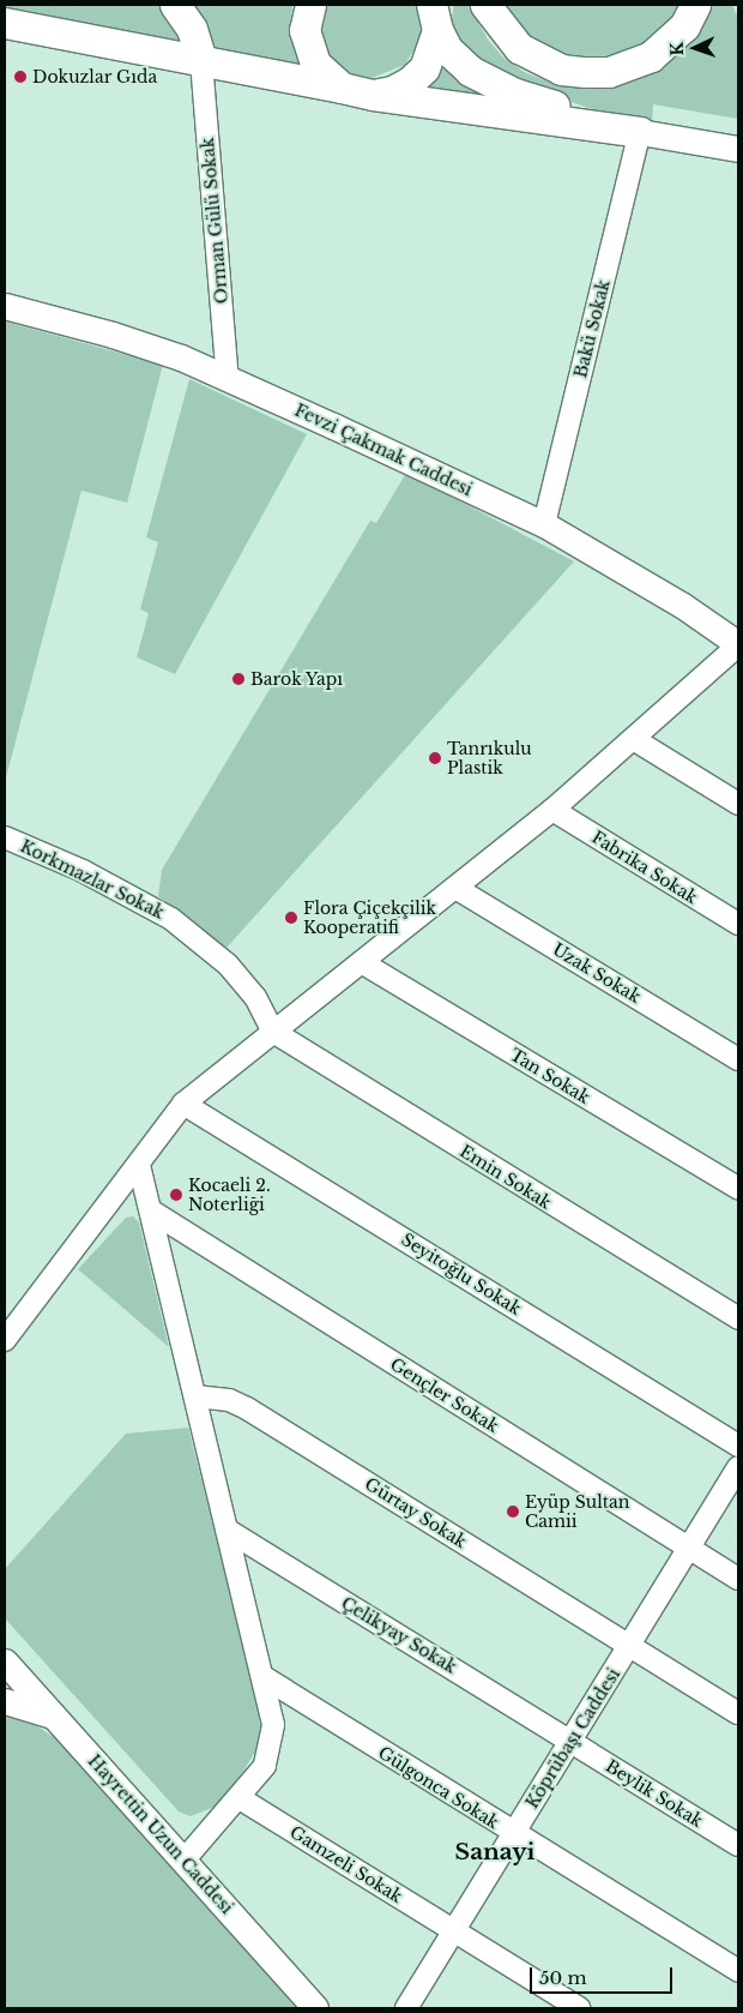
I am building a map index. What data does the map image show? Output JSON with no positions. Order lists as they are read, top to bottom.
{
  "streets": {
    "street": [
      "Orman Gülü Sokak",
      "Bakü Sokak",
      "Fevzi Çakmak Caddesi",
      "Fabrika Sokak",
      "Korkmazlar Sokak",
      "Uzak Sokak",
      "Tan Sokak",
      "Emin Sokak",
      "Seyitoğlu Sokak",
      "Gençler Sokak",
      "Gürtay Sokak",
      "Çelikyay Sokak",
      "Köprübaşı Caddesi",
      "Gülgonca Sokak",
      "Beylik Sokak",
      "Hayrettin Uzun Caddesi",
      "Gamzeli Sokak"
    ]
  },
  "crossings": [
    ["Orman Gülü Sokak", "Fevzi Çakmak Caddesi"],
    ["Bakü Sokak", "Fevzi Çakmak Caddesi"],
    ["Korkmazlar Sokak", "Emin Sokak"],
    ["Gençler Sokak", "Köprübaşı Caddesi"],
    ["Gürtay Sokak", "Köprübaşı Caddesi"],
    ["Çelikyay Sokak", "Köprübaşı Caddesi"],
    ["Çelikyay Sokak", "Beylik Sokak"],
    ["Köprübaşı Caddesi", "Gülgonca Sokak"],
    ["Köprübaşı Caddesi", "Beylik Sokak"],
    ["Köprübaşı Caddesi", "Gamzeli Sokak"]
  ],
  "districts": ["Sanayi"],
  "places": [
    "Dokuzlar Gıda",
    "Barok Yapı",
    "Tanrıkulu Plastik",
    "Flora Çiçekçilik Kooperatifi",
    "Kocaeli 2. Noterliği",
    "Eyüp Sultan Camii"
  ],
  "scale_bar": "50 m",
  "north": "left"
}
